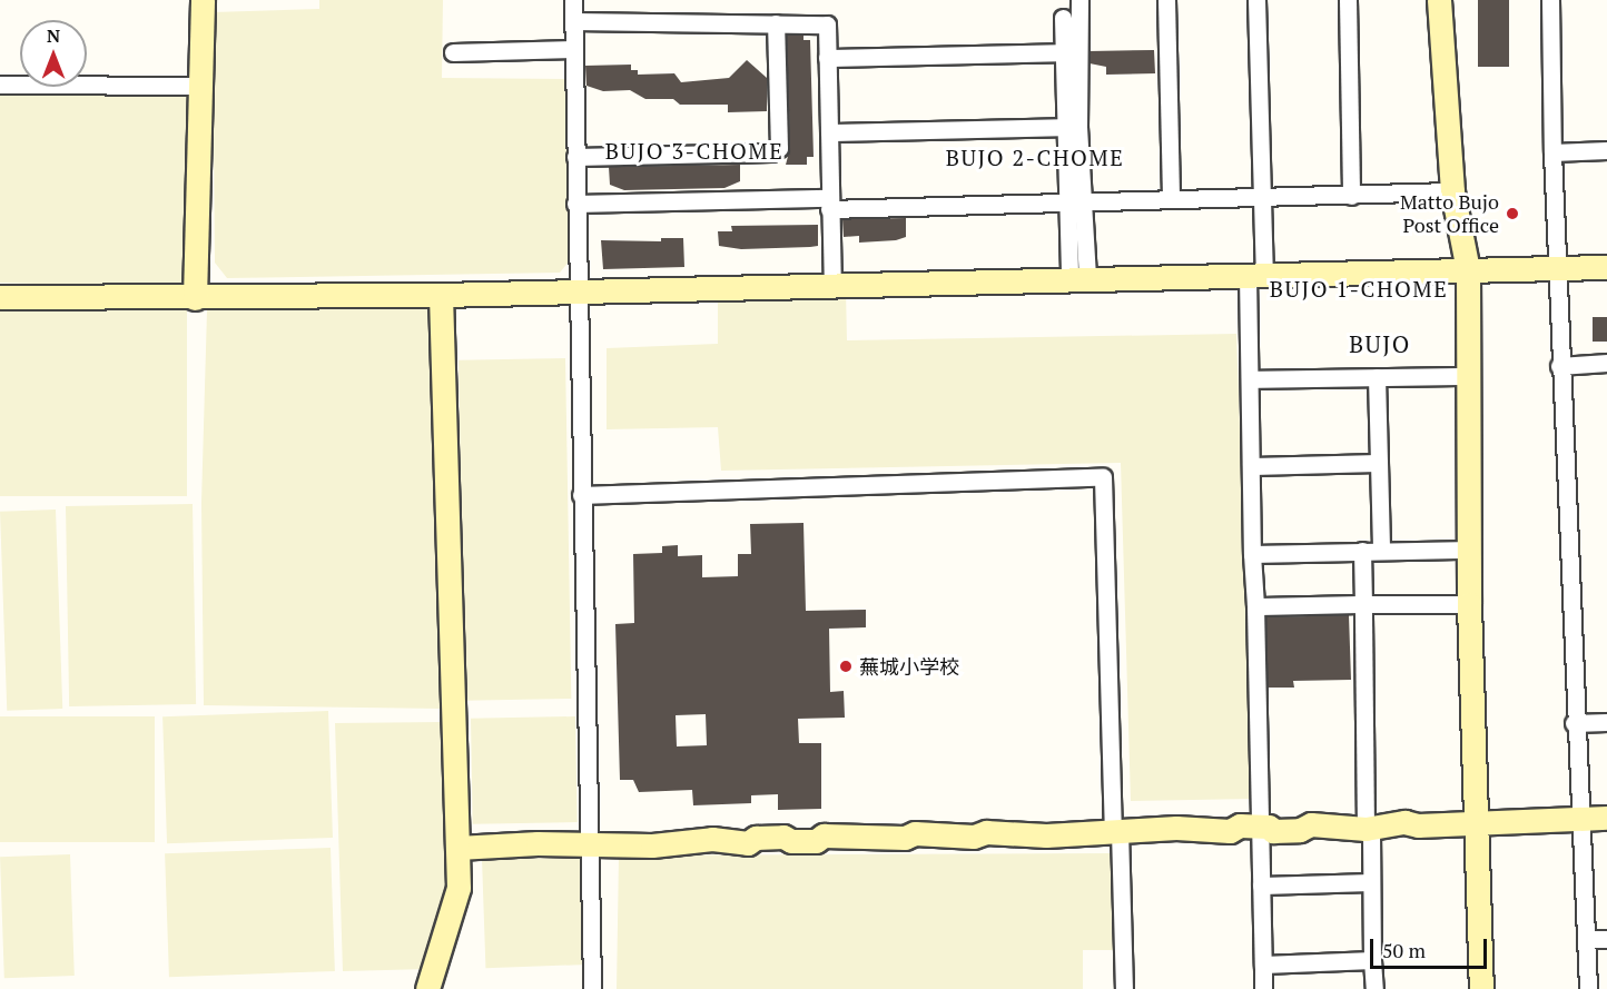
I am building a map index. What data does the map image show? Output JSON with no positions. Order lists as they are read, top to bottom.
{
  "districts": [
    "BUJO 3-CHOME",
    "BUJO 2-CHOME",
    "BUJO 1-CHOME",
    "BUJO"
  ],
  "places": ["Matto Bujo Post Office", "蕪城小学校"],
  "scale_bar": "50 m",
  "north": "top"
}
